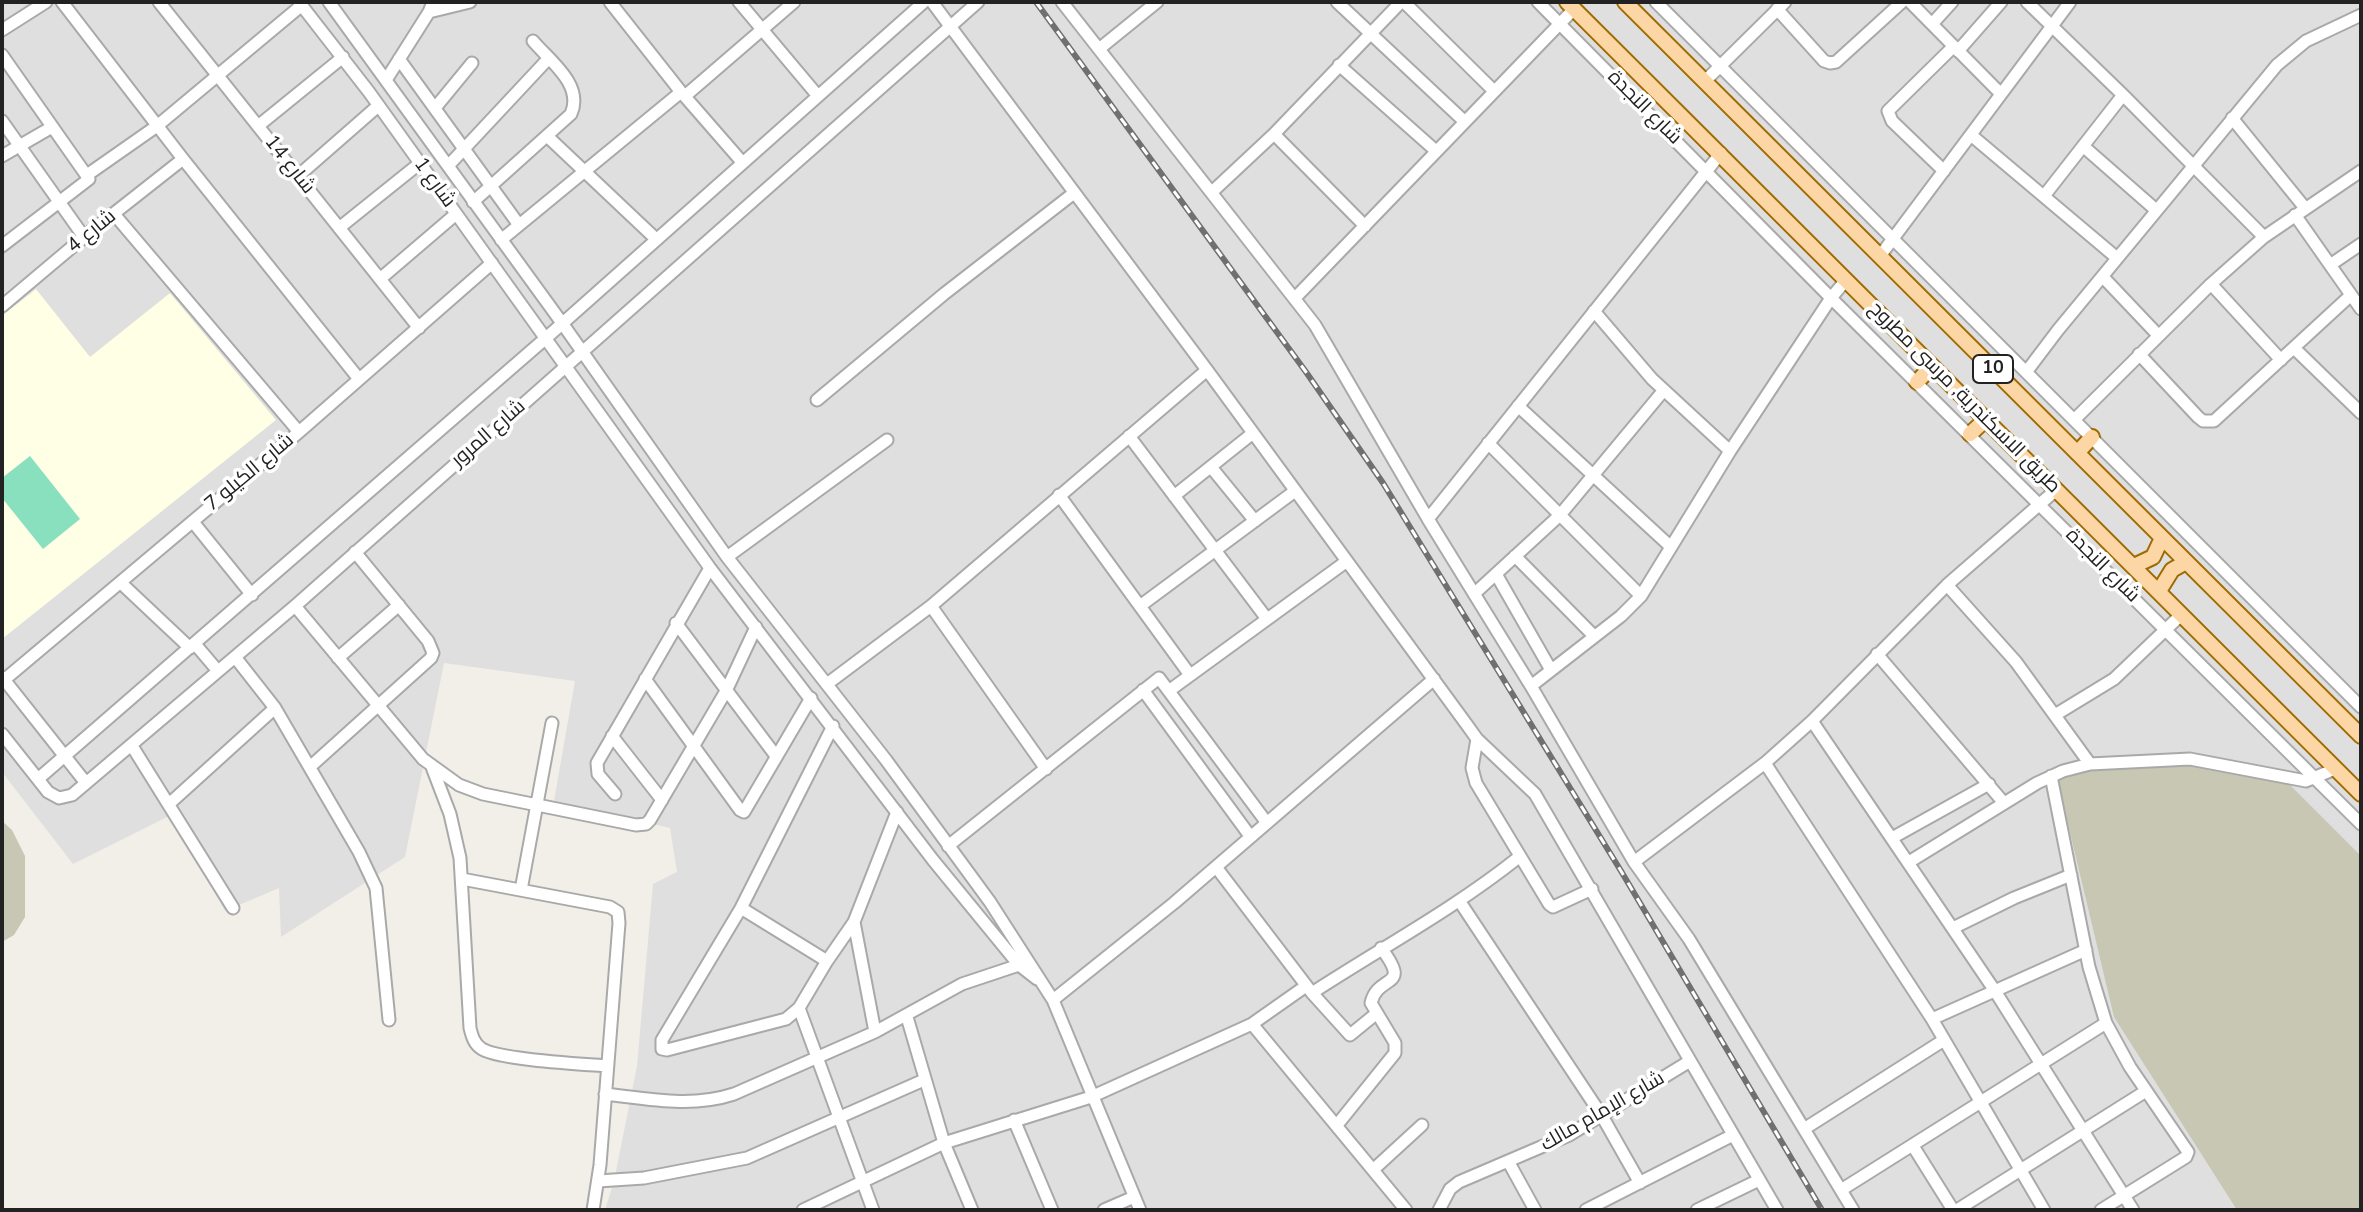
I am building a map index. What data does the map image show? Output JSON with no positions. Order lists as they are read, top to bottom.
{
  "streets": {
    "main road": ["10", "طريق الاسكندرية, مرسى مطروح"],
    "street": [
      "شارع النجدة",
      "شارع 14",
      "شارع 1",
      "شارع 4",
      "شارع المرور",
      "شارع الكيلو 7",
      "شارع الإمام مالك"
    ]
  },
  "crossings": [
    ["شارع 14", "شارع الكيلو 7"],
    ["شارع 1", "شارع المرور"],
    ["شارع 1", "شارع الكيلو 7"]
  ]
}
